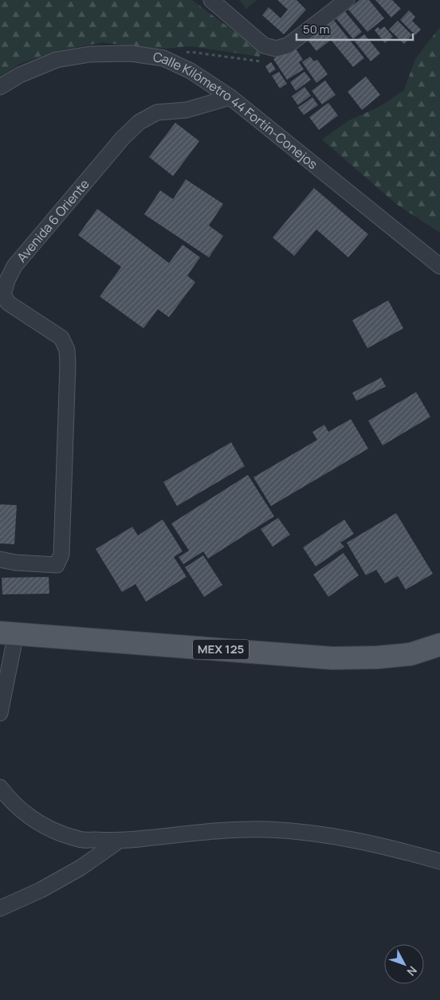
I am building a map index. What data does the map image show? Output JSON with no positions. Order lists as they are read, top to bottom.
{
  "streets": {
    "main road": ["MEX 125"],
    "street": ["Calle Kilómetro 44 Fortín-Conejos", "Avenida 6 Oriente"]
  },
  "crossings": [
    ["Calle Kilómetro 44 Fortín-Conejos", "Avenida 6 Oriente"]
  ],
  "scale_bar": "50 m",
  "north": "bottom right"
}
